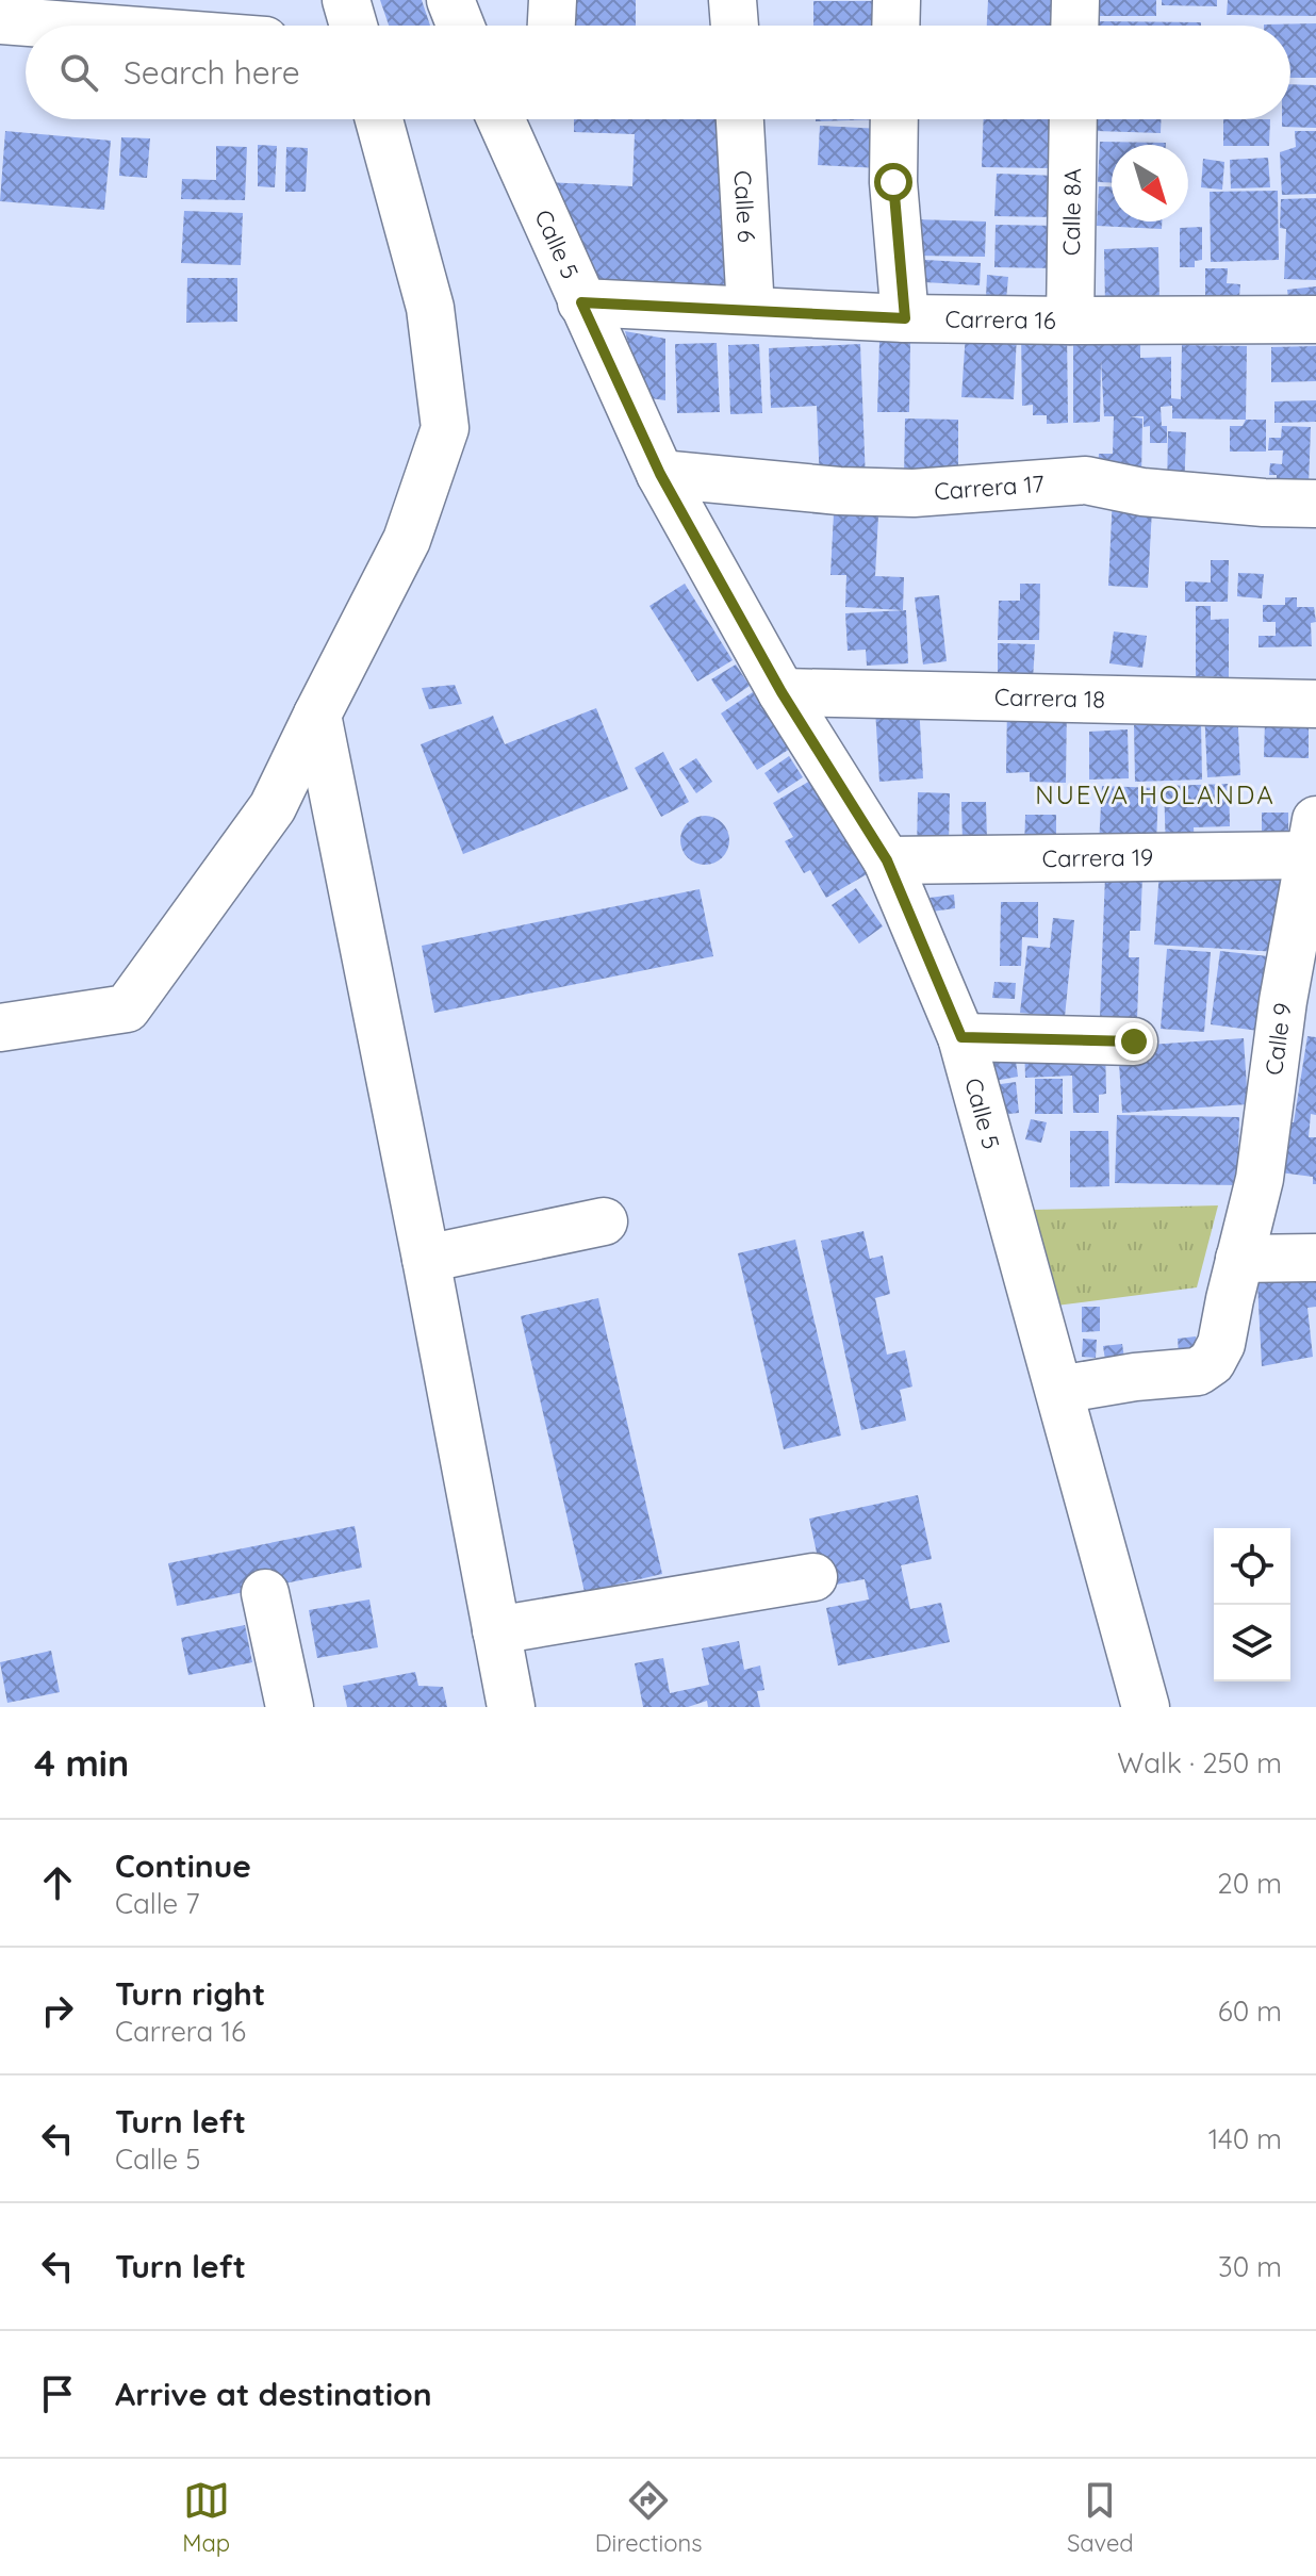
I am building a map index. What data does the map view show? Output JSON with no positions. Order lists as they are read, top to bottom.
{
  "streets": {
    "street": [
      "Calle 6",
      "Calle 8A",
      "Calle 5",
      "Carrera 16",
      "Carrera 17",
      "Carrera 18",
      "Carrera 19",
      "Calle 9"
    ]
  },
  "crossings": [
    ["Calle 6", "Carrera 16"],
    ["Calle 8A", "Carrera 16"],
    ["Calle 5", "Carrera 16"],
    ["Calle 5", "Carrera 17"],
    ["Calle 5", "Carrera 18"],
    ["Calle 5", "Carrera 19"],
    ["Calle 5", "Calle 9"],
    ["Carrera 19", "Calle 9"]
  ],
  "districts": ["NUEVA HOLANDA"],
  "north": "bottom right",
  "page": {
    "search": "Search here",
    "heading": ["4 min", "Walk · 250 m"],
    "list": [
      ["Continue", "Calle 7", "20 m"],
      ["Turn right", "Carrera 16", "60 m"],
      ["Turn left", "Calle 5", "140 m"],
      ["Turn left", "30 m"],
      "Arrive at destination"
    ],
    "nav": ["Map", "Directions", "Saved"]
  }
}
